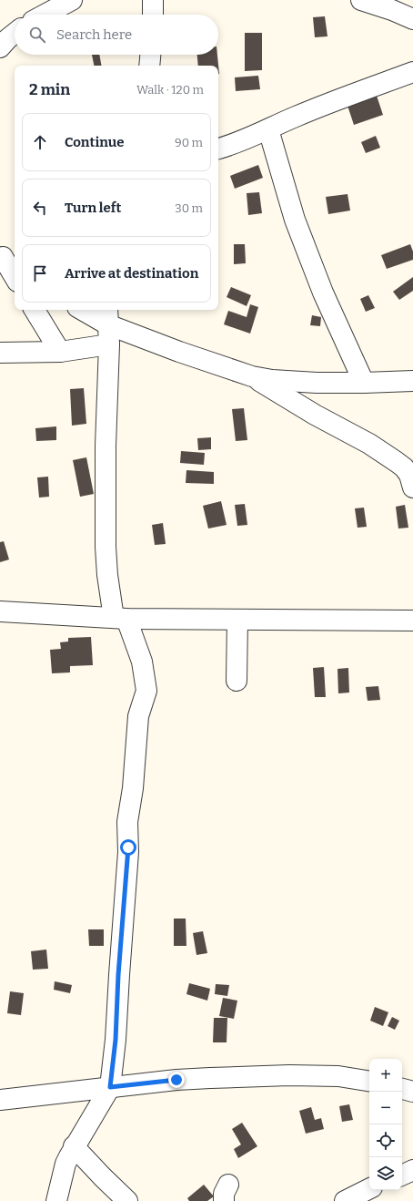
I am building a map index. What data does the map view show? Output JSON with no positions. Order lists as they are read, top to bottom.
{
  "page": {
    "search": "Search here",
    "heading": ["2 min", "Walk · 120 m"],
    "list": [
      ["Continue", "90 m"],
      ["Turn left", "30 m"],
      "Arrive at destination"
    ],
    "map_buttons": ["+", "−"]
  }
}
